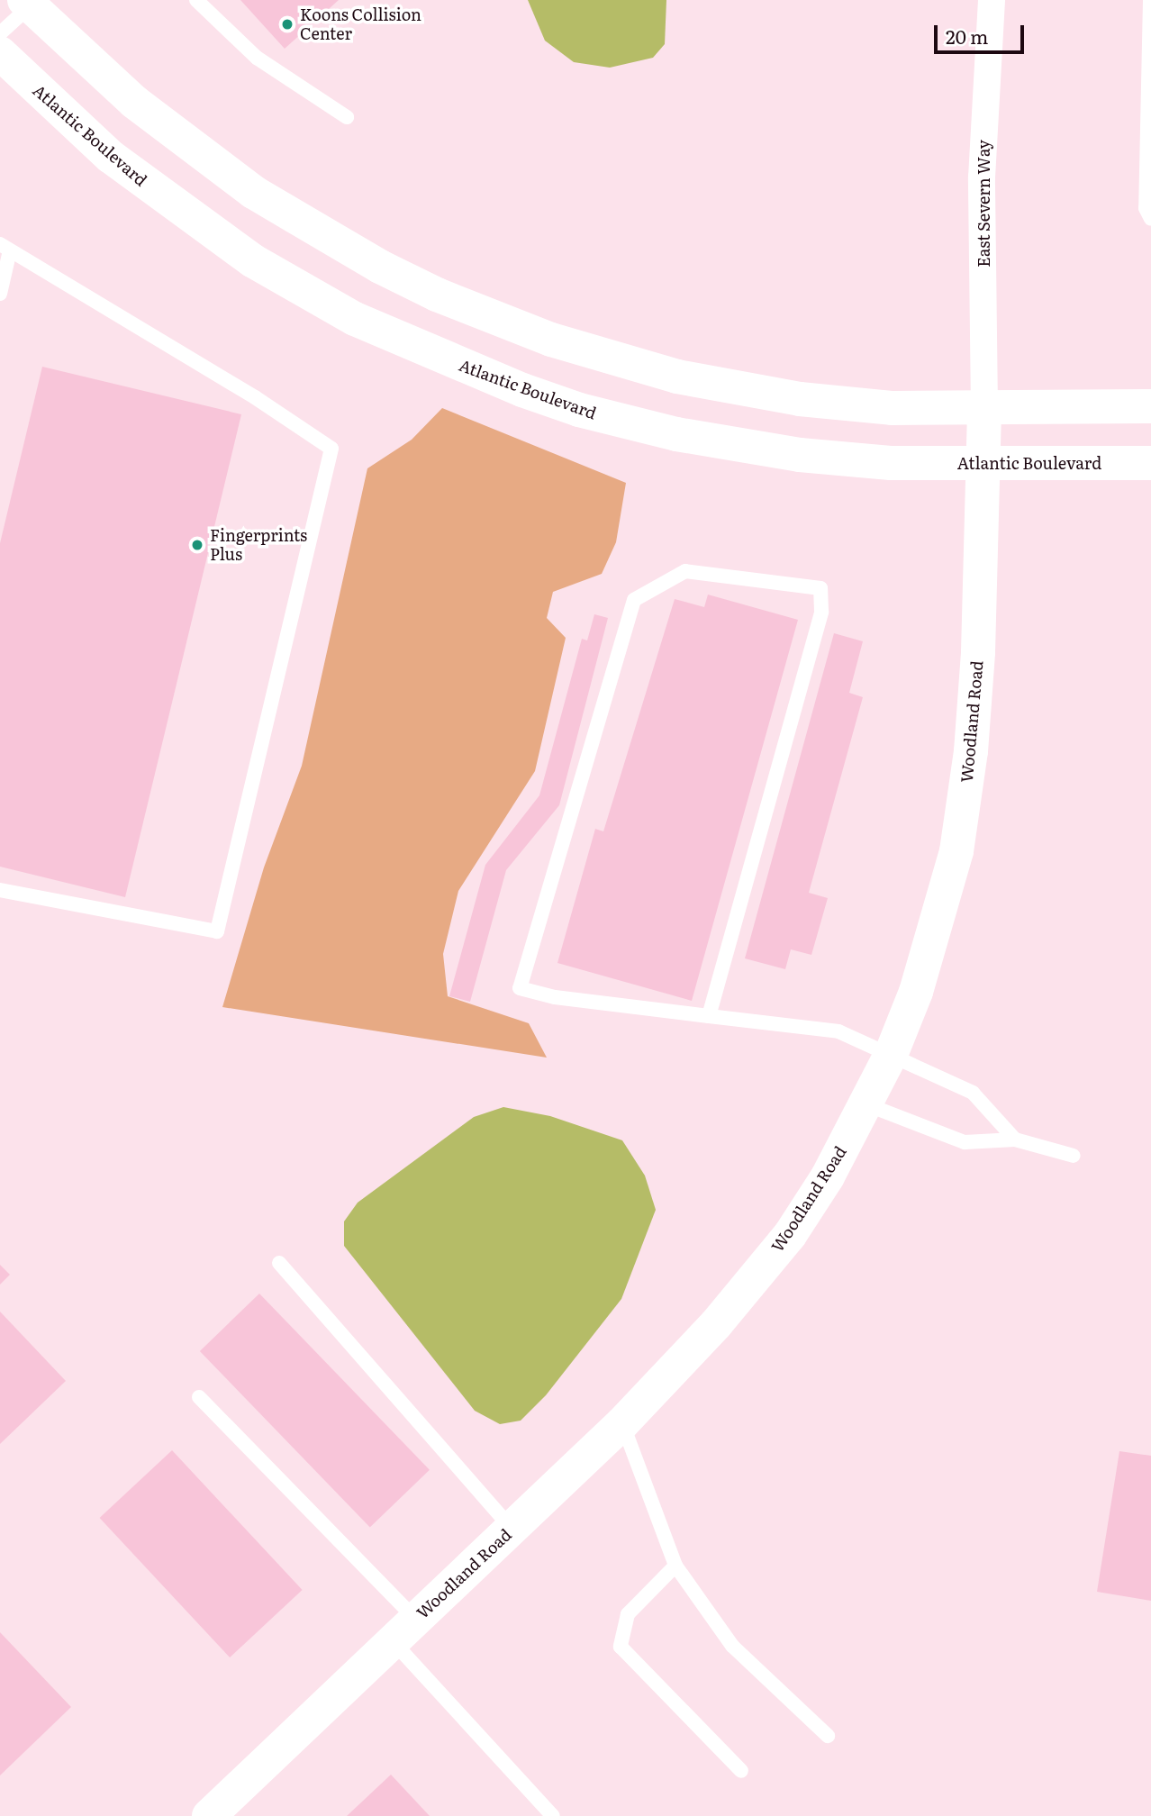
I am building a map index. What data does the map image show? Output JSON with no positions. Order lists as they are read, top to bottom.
{
  "streets": {
    "main road": ["Atlantic Boulevard", "Woodland Road"],
    "street": ["East Severn Way"]
  },
  "crossings": [
    ["Atlantic Boulevard", "Woodland Road"],
    ["East Severn Way", "Woodland Road"]
  ],
  "places": ["Koons Collision Center", "Fingerprints Plus"],
  "scale_bar": "20 m"
}
